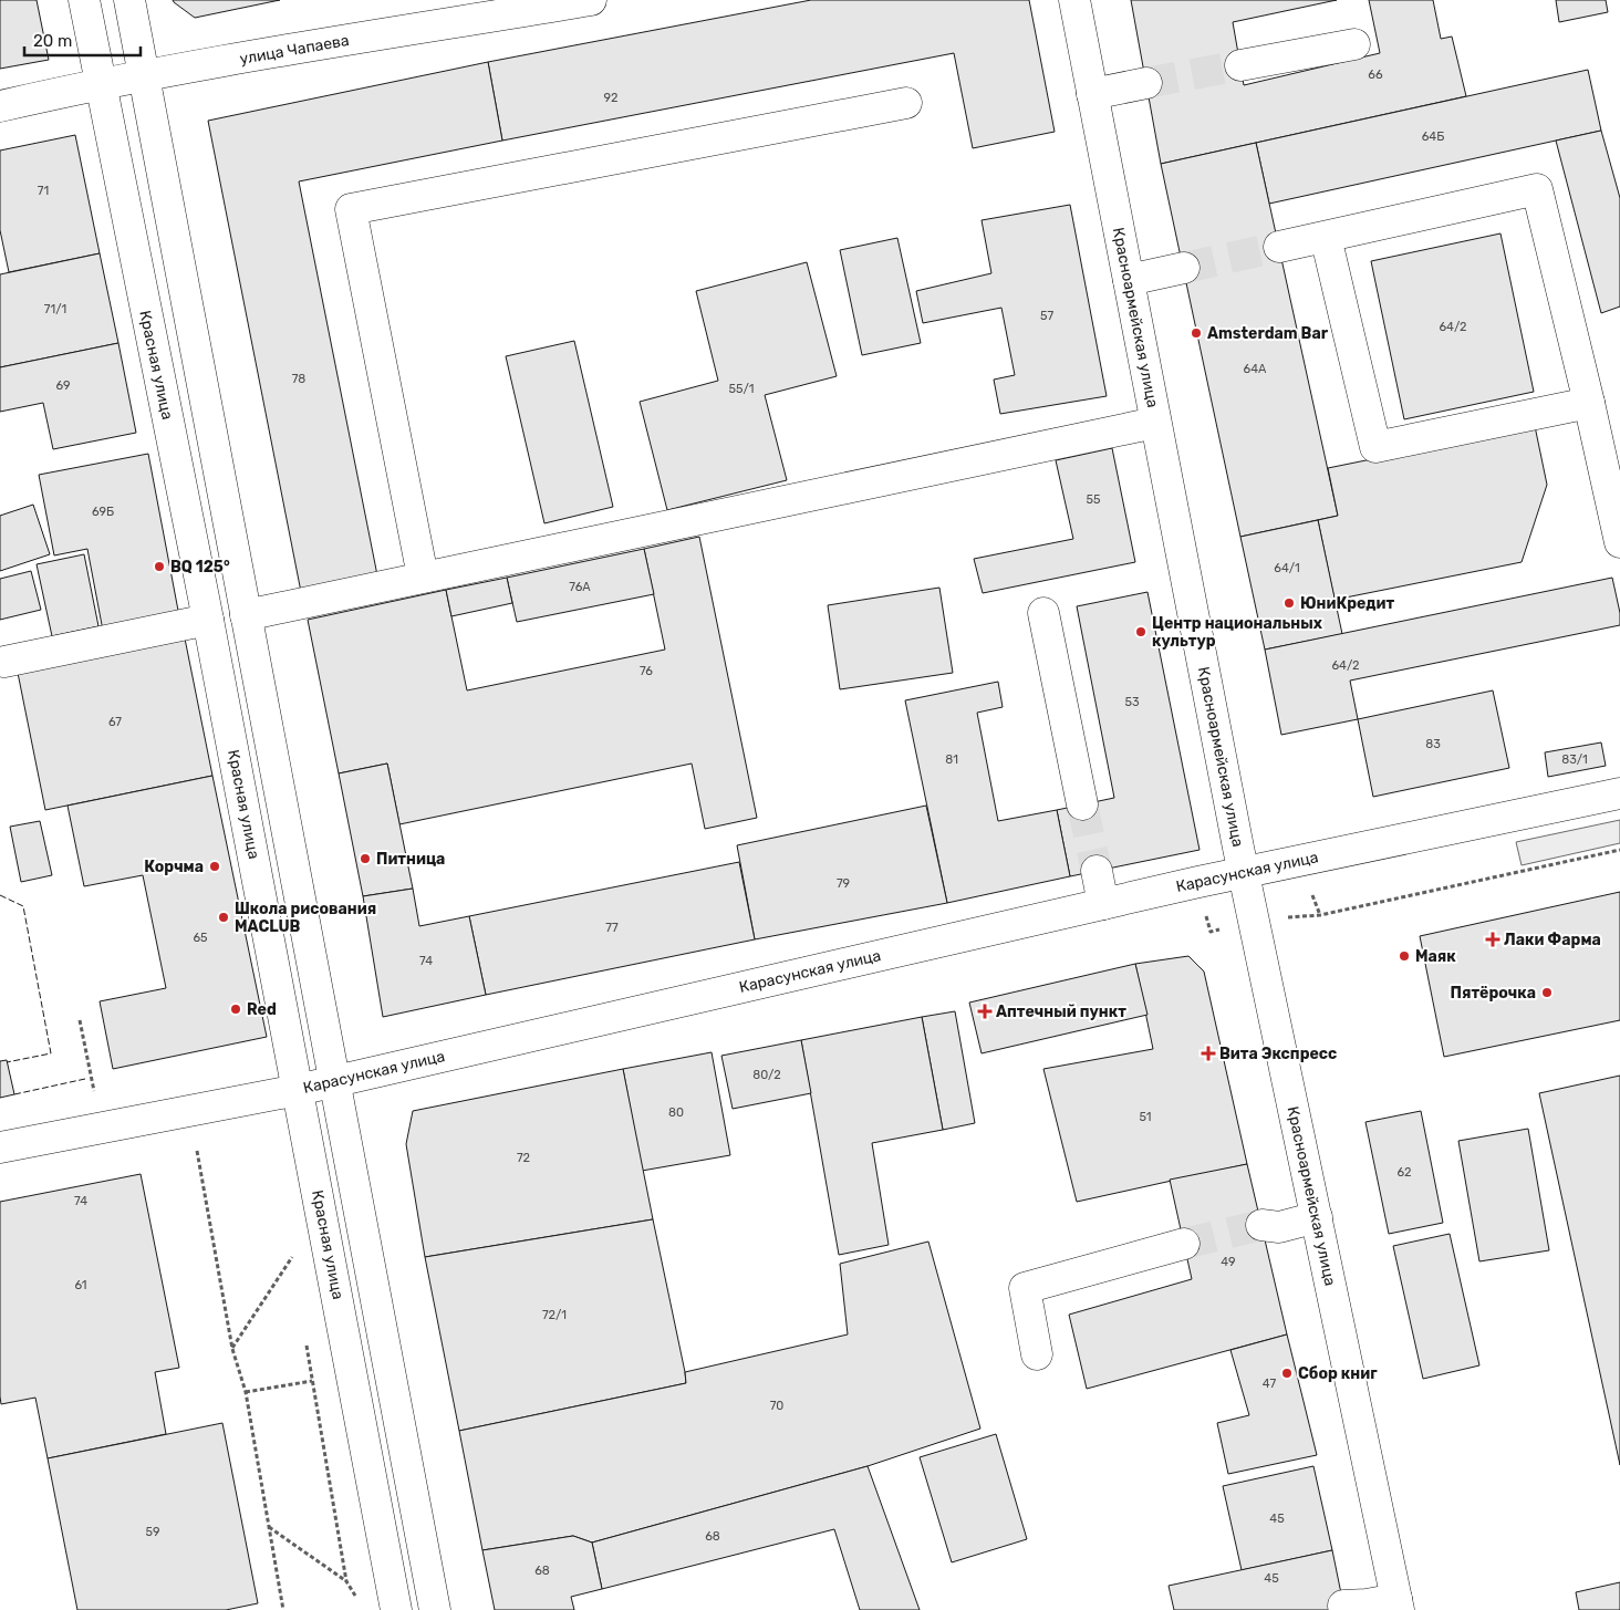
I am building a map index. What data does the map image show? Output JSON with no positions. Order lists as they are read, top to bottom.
{
  "streets": {
    "street": [
      "улица Чапаева",
      "Красноармейская улица",
      "Красная улица",
      "Карасунская улица"
    ]
  },
  "crossings": [
    ["улица Чапаева", "Красная улица"],
    ["Красноармейская улица", "Карасунская улица"],
    ["Красная улица", "Карасунская улица"]
  ],
  "places": {
    "other": [
      "Amsterdam Bar",
      "BQ 125°",
      "ЮниКредит",
      "Центр национальных культур",
      "Питница",
      "Корчма",
      "Школа рисования MACLUB",
      "Маяк",
      "Пятёрочка",
      "Red",
      "Сбор книг"
    ],
    "health": ["Лаки Фарма", "Аптечный пункт", "Вита Экспресс"]
  },
  "house_numbers": [
    "66",
    "92",
    "64Б",
    "71",
    "71/1",
    "57",
    "64/2",
    "64А",
    "78",
    "69",
    "55/1",
    "55",
    "69Б",
    "64/1",
    "76А",
    "64/2",
    "76",
    "53",
    "67",
    "83",
    "81",
    "83/1",
    "79",
    "77",
    "65",
    "74",
    "80/2",
    "80",
    "51",
    "72",
    "62",
    "74",
    "49",
    "61",
    "72/1",
    "47",
    "70",
    "45",
    "59",
    "68",
    "68",
    "45"
  ],
  "scale_bar": "20 m"
}
